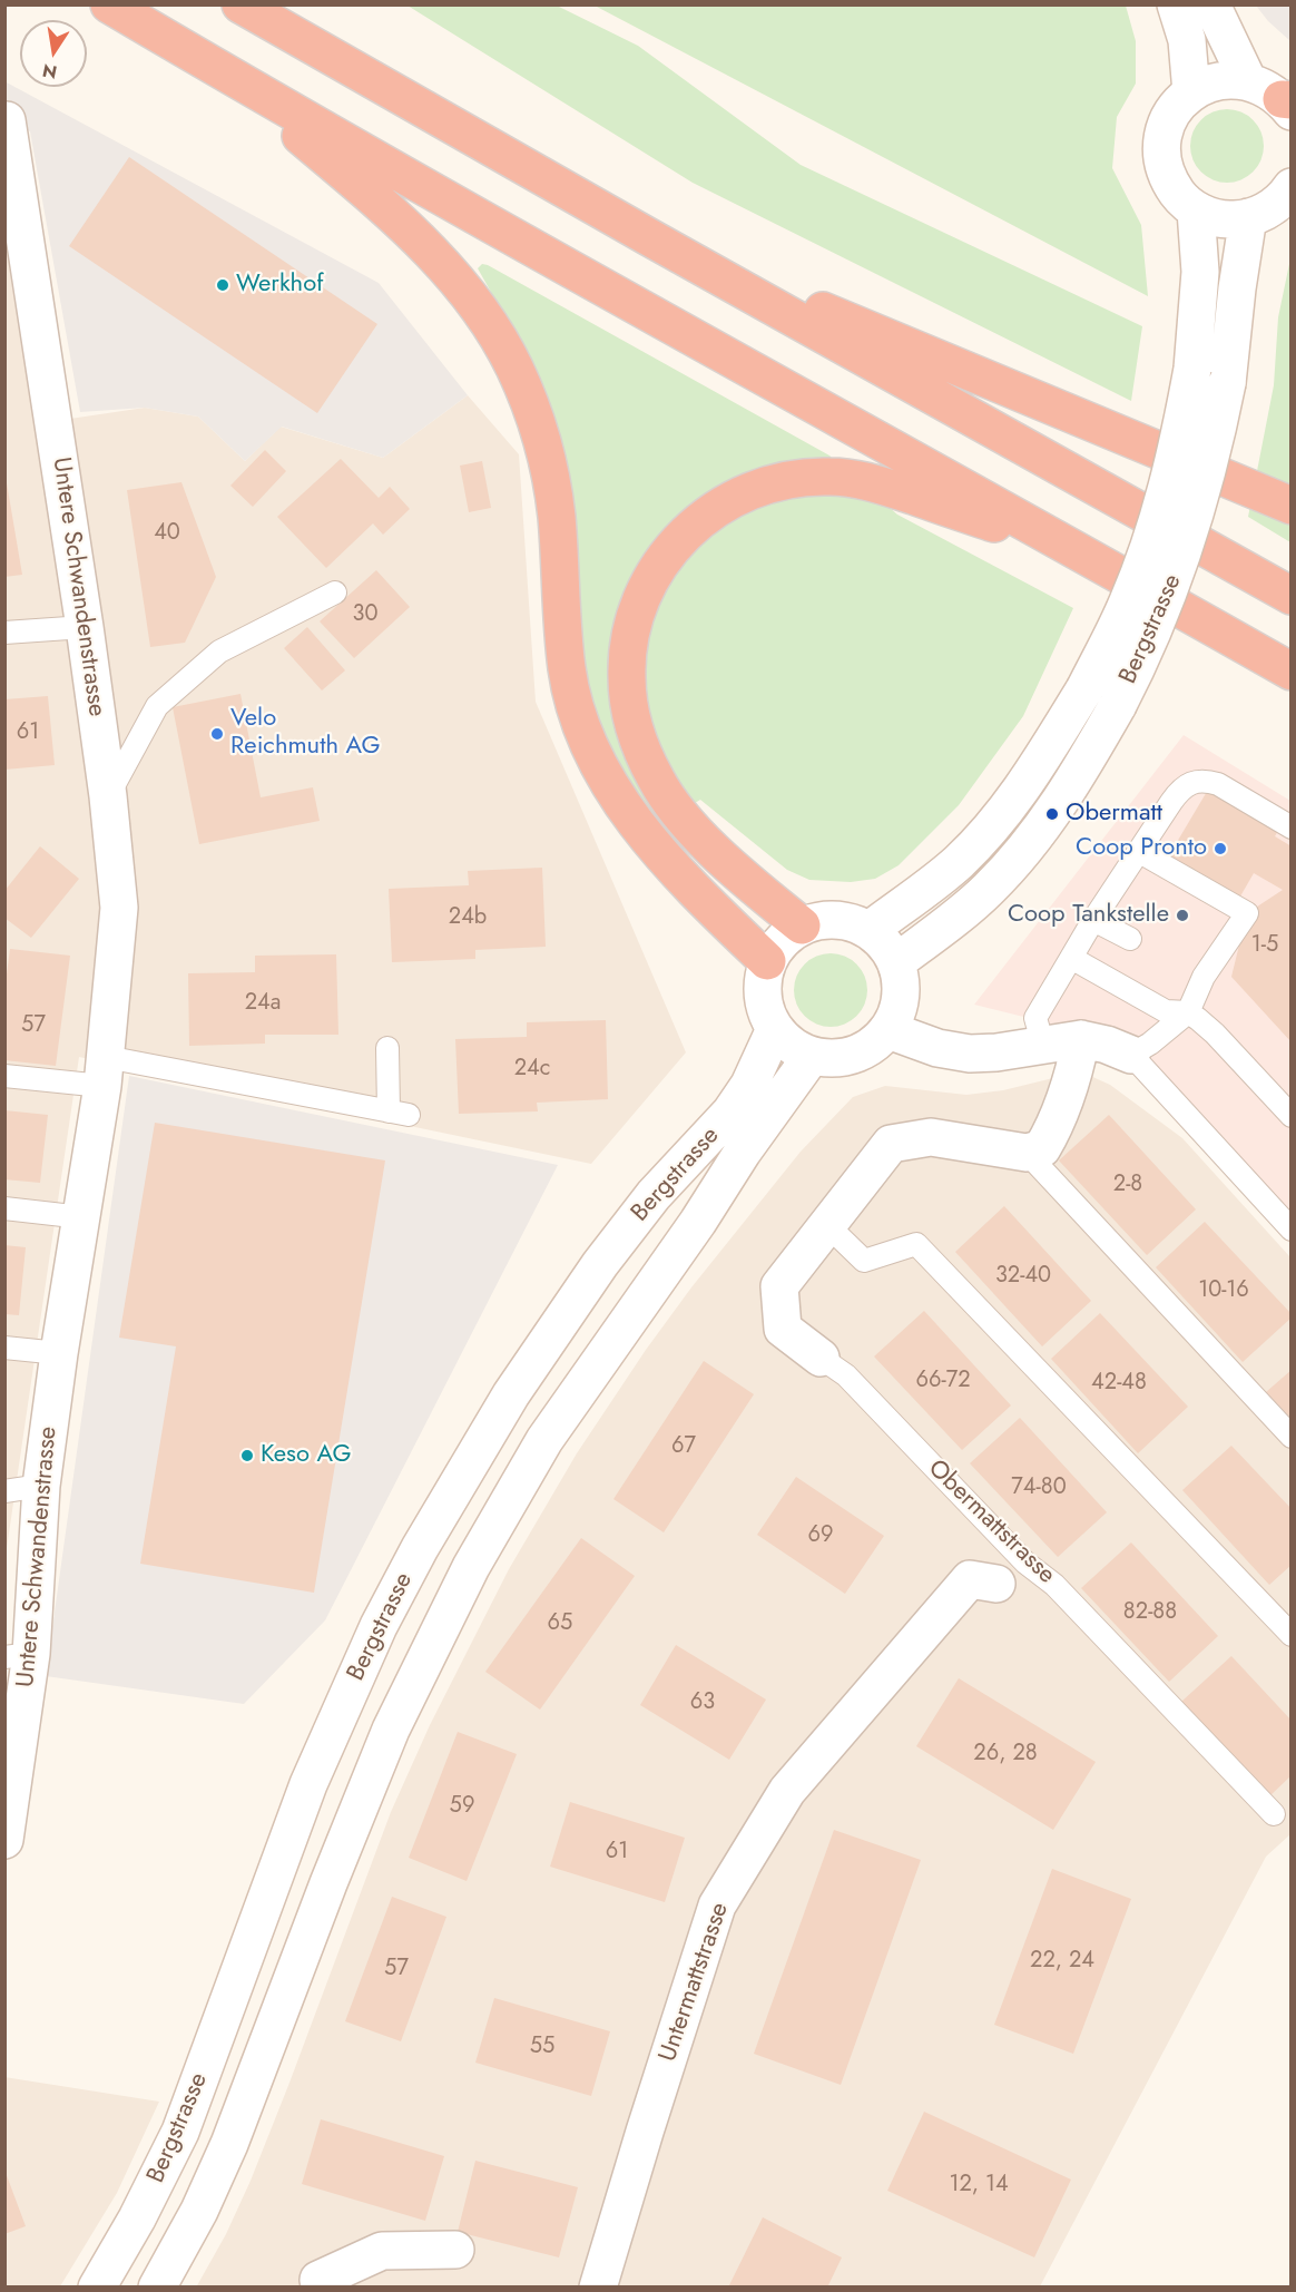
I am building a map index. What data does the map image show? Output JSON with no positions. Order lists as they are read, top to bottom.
{
  "streets": {
    "main road": [
      "Untere Schwandenstrasse",
      "Bergstrasse",
      "Obermattstrasse",
      "Untermattstrasse"
    ]
  },
  "places": [
    "Werkhof",
    "Velo Reichmuth AG",
    "Obermatt",
    "Coop Pronto",
    "Coop Tankstelle",
    "Keso AG"
  ],
  "house_numbers": [
    "40",
    "30",
    "61",
    "24b",
    "1-5",
    "24a",
    "57",
    "24c",
    "2-8",
    "32-40",
    "10-16",
    "66-72",
    "42-48",
    "67",
    "74-80",
    "69",
    "82-88",
    "65",
    "63",
    "26, 28",
    "59",
    "61",
    "22, 24",
    "57",
    "55",
    "12, 14"
  ],
  "north": "bottom"
}
